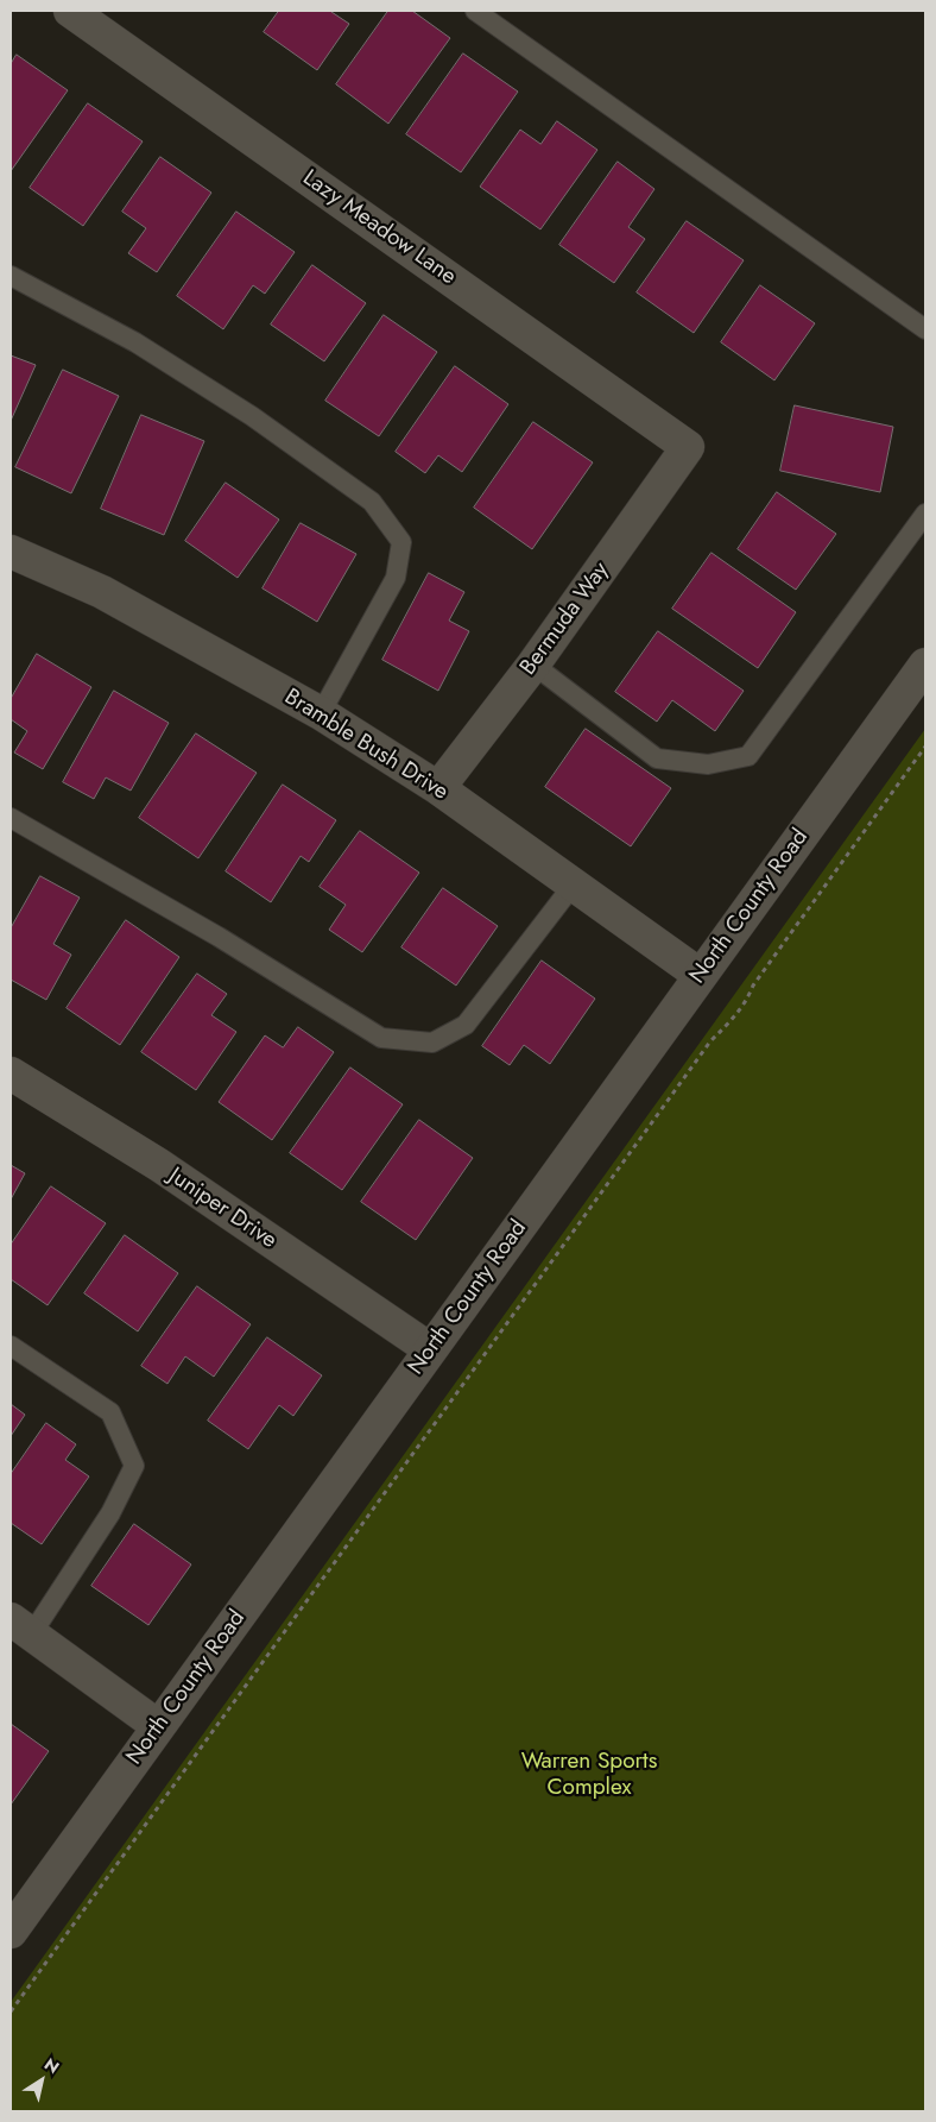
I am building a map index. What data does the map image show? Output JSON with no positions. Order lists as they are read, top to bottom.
{
  "streets": {
    "street": [
      "Lazy Meadow Lane",
      "Bermuda Way",
      "Bramble Bush Drive",
      "North County Road",
      "Juniper Drive"
    ]
  },
  "crossings": [
    ["Lazy Meadow Lane", "Bermuda Way"],
    ["Bermuda Way", "Bramble Bush Drive"],
    ["Bramble Bush Drive", "North County Road"],
    ["North County Road", "Juniper Drive"]
  ],
  "parks": ["Warren Sports Complex"],
  "north": "top right"
}
